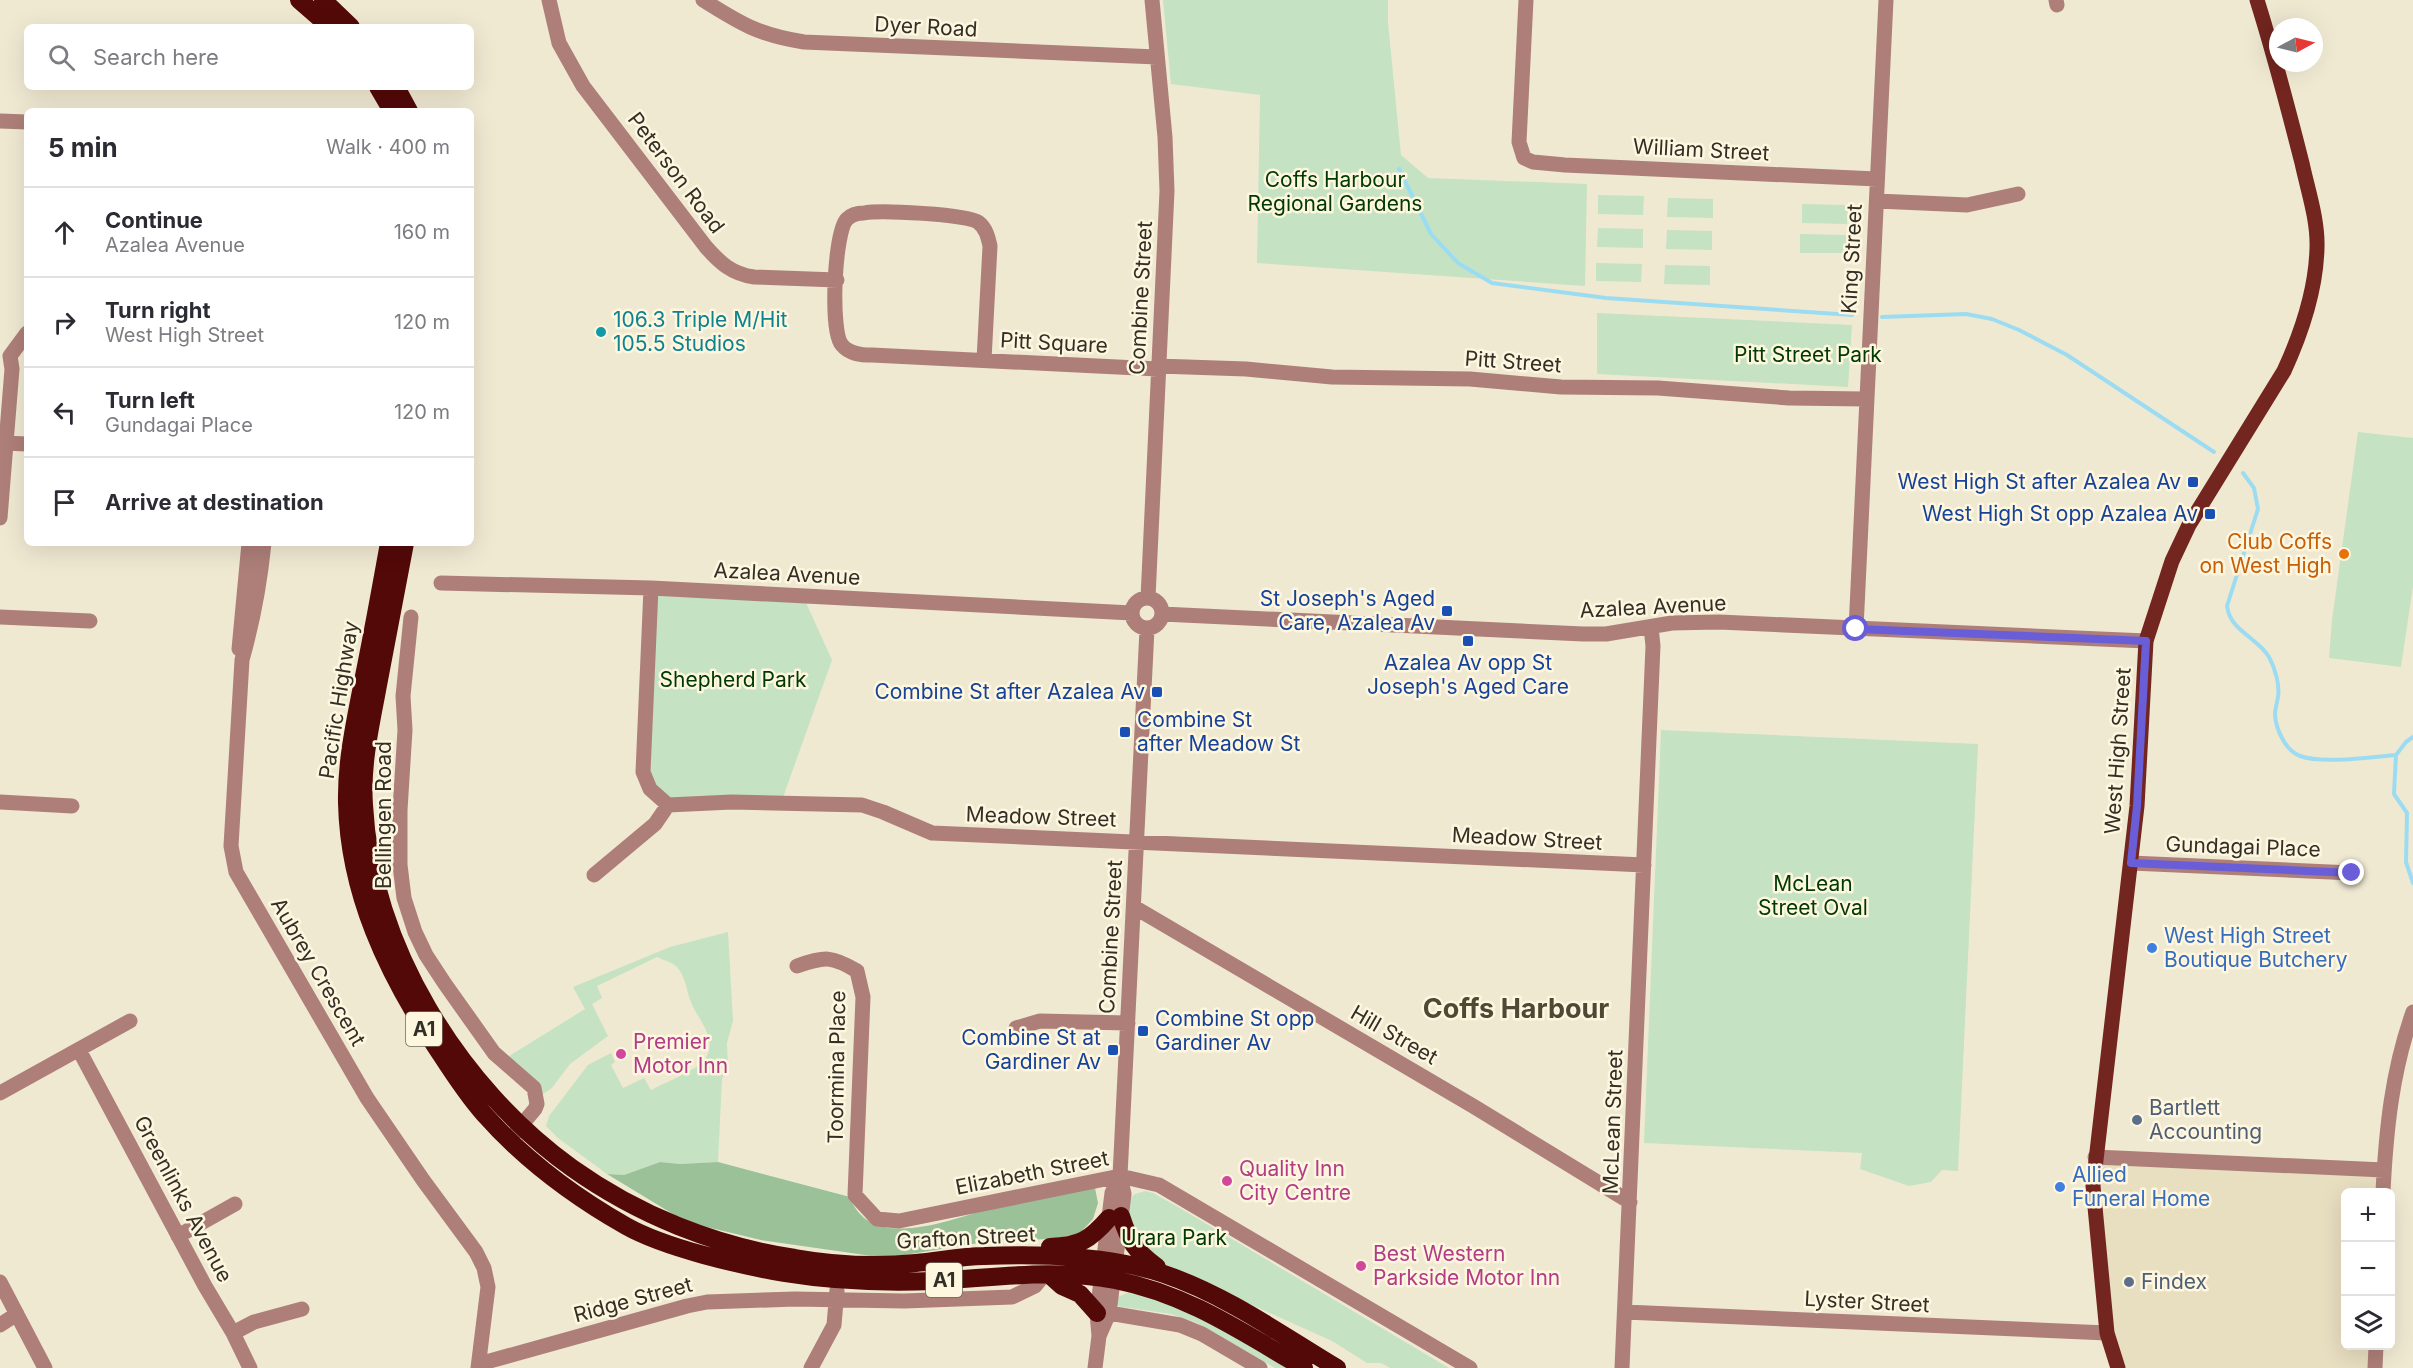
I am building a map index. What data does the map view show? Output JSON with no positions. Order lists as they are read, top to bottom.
{
  "streets": {
    "highway": ["Pacific Highway", "A1", "Grafton Street"],
    "main road": ["West High Street"],
    "street": [
      "Dyer Road",
      "William Street",
      "Peterson Road",
      "King Street",
      "Combine Street",
      "Pitt Square",
      "Pitt Street",
      "Azalea Avenue",
      "Bellingen Road",
      "Meadow Street",
      "Gundagai Place",
      "Aubrey Crescent",
      "Hill Street",
      "Toormina Place",
      "McLean Street",
      "Elizabeth Street",
      "Greenlinks Avenue",
      "Ridge Street",
      "Lyster Street"
    ]
  },
  "crossings": [
    ["Dyer Road", "Combine Street"],
    ["William Street", "King Street"],
    ["Peterson Road", "Pitt Square"],
    ["King Street", "Pitt Street"],
    ["King Street", "Azalea Avenue"],
    ["Combine Street", "Pitt Square"],
    ["Combine Street", "Pitt Street"],
    ["Combine Street", "Azalea Avenue"],
    ["Combine Street", "Meadow Street"],
    ["Combine Street", "Hill Street"],
    ["Combine Street", "Elizabeth Street"],
    ["Combine Street", "Grafton Street"],
    ["Pitt Square", "Pitt Street"],
    ["Azalea Avenue", "West High Street"],
    ["Azalea Avenue", "McLean Street"],
    ["Pacific Highway", "Bellingen Road"],
    ["Pacific Highway", "Grafton Street"],
    ["West High Street", "Gundagai Place"],
    ["West High Street", "Lyster Street"],
    ["Meadow Street", "McLean Street"],
    ["Aubrey Crescent", "Ridge Street"],
    ["Hill Street", "McLean Street"],
    ["Toormina Place", "Elizabeth Street"],
    ["McLean Street", "Lyster Street"],
    ["Grafton Street", "Ridge Street"]
  ],
  "districts": ["Coffs Harbour"],
  "parks": [
    "Coffs Harbour Regional Gardens",
    "Pitt Street Park",
    "Shepherd Park",
    "McLean Street Oval",
    "Urara Park"
  ],
  "places": {
    "other": [
      "106.3 Triple M/Hit 105.5 Studios",
      "Club Coffs on West High",
      "West High Street Boutique Butchery",
      "Premier Motor Inn",
      "Bartlett Accounting",
      "Quality Inn City Centre",
      "Allied Funeral Home",
      "Best Western Parkside Motor Inn",
      "Findex"
    ],
    "transit": [
      "West High St after Azalea Av",
      "West High St opp Azalea Av",
      "St Joseph's Aged Care, Azalea Av",
      "Azalea Av opp St Joseph's Aged Care",
      "Combine St after Azalea Av",
      "Combine St after Meadow St",
      "Combine St opp Gardiner Av",
      "Combine St at Gardiner Av"
    ]
  },
  "north": "right",
  "page": {
    "search": "Search here",
    "heading": ["5 min", "Walk · 400 m"],
    "list": [
      ["Continue", "Azalea Avenue", "160 m"],
      ["Turn right", "West High Street", "120 m"],
      ["Turn left", "Gundagai Place", "120 m"],
      "Arrive at destination"
    ],
    "map_buttons": ["+", "−"]
  }
}
